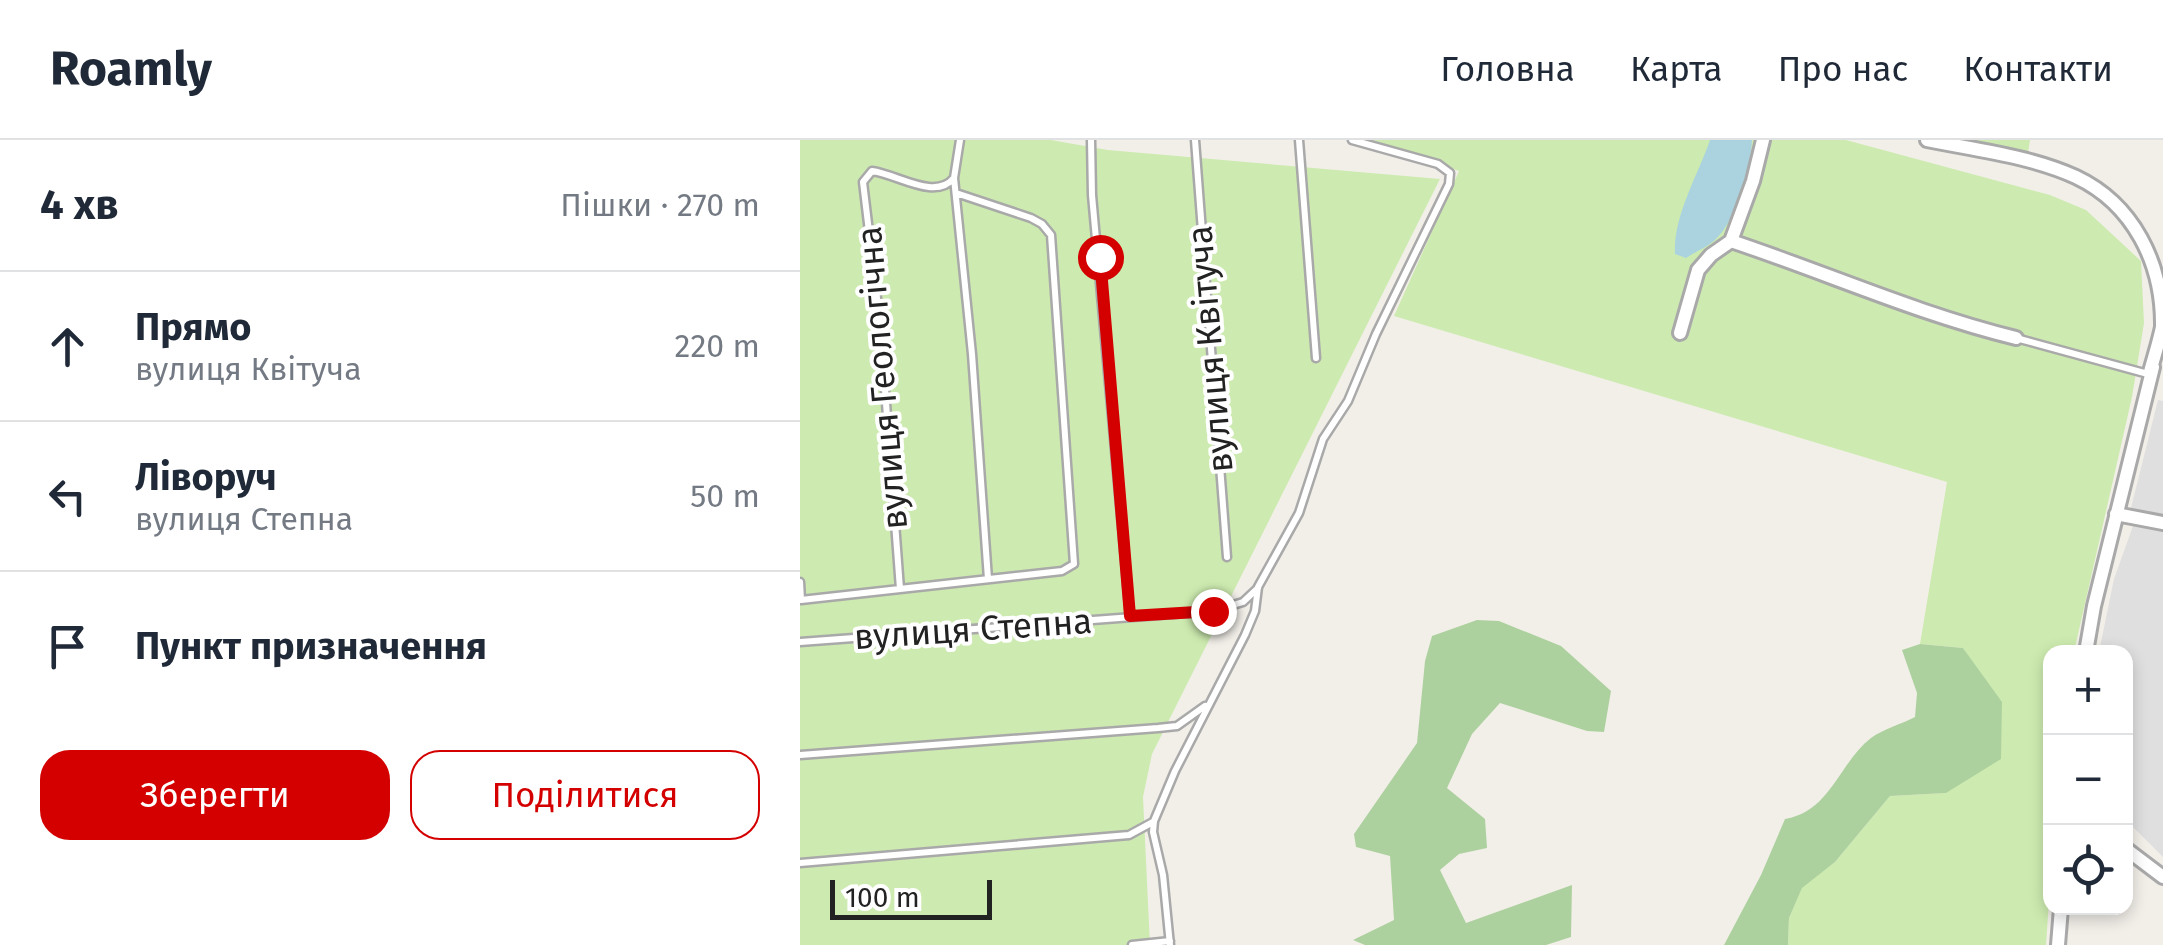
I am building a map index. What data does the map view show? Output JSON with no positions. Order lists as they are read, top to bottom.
{
  "streets": {
    "lane": ["вулиця Квітуча", "вулиця Геологічна", "вулиця Степна"]
  },
  "scale_bar": "100 m",
  "page": {
    "header": "Roamly",
    "nav": [
      "Головна",
      "Карта",
      "Про нас",
      "Контакти"
    ],
    "heading": ["4 хв", "Пішки · 270 m"],
    "list": [
      ["Прямо", "вулиця Квітуча", "220 m"],
      ["Ліворуч", "вулиця Степна", "50 m"],
      "Пункт призначення"
    ],
    "map_buttons": ["+", "−"],
    "buttons": ["Зберегти", "Поділитися"],
    "scale": "100 m"
  }
}
